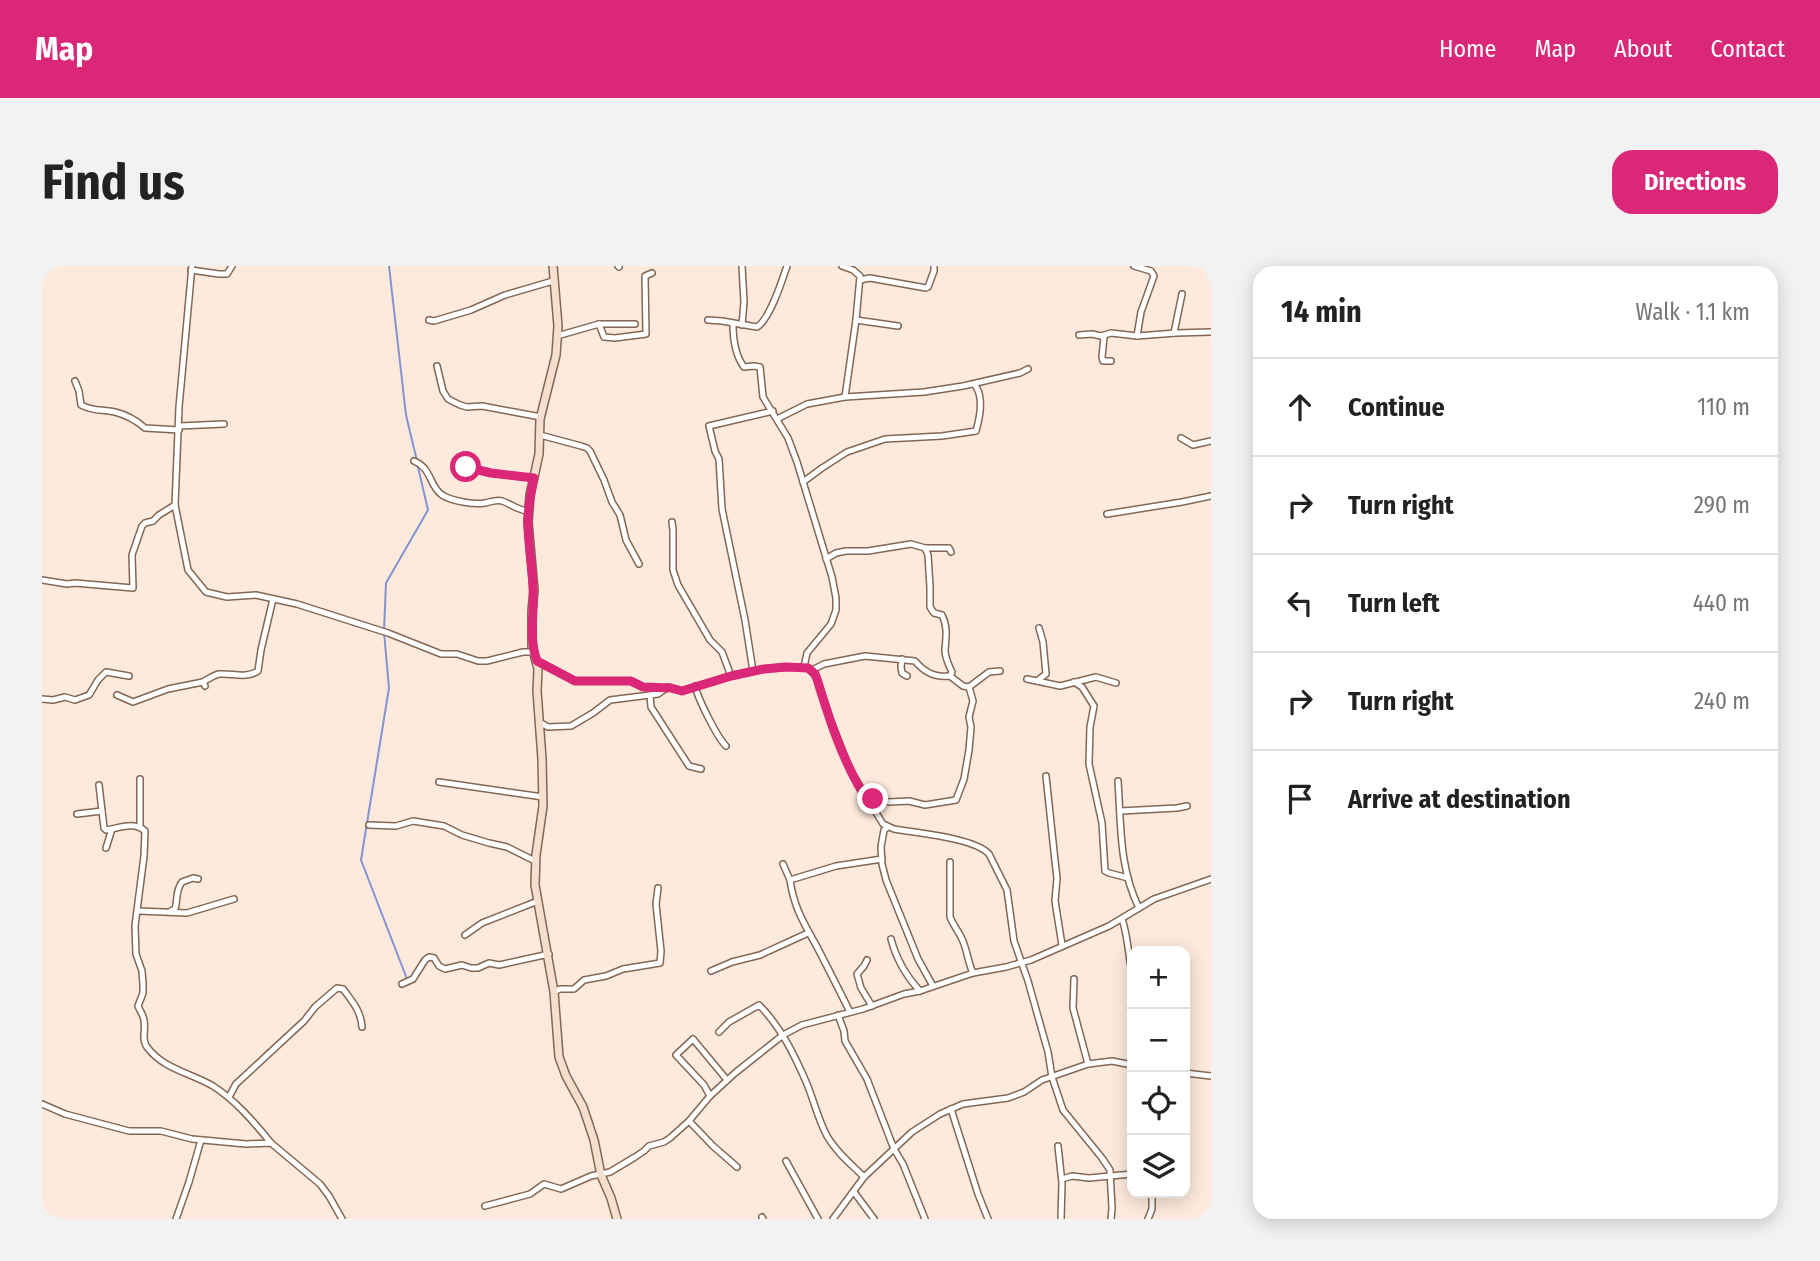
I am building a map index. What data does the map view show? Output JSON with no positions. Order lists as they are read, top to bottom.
{
  "page": {
    "header": "Map",
    "nav": [
      "Home",
      "Map",
      "About",
      "Contact"
    ],
    "buttons": "Directions",
    "title": "Find us",
    "heading": ["14 min", "Walk · 1.1 km"],
    "list": [
      ["Continue", "110 m"],
      ["Turn right", "290 m"],
      ["Turn left", "440 m"],
      ["Turn right", "240 m"],
      "Arrive at destination"
    ],
    "map_buttons": ["+", "−"]
  }
}
